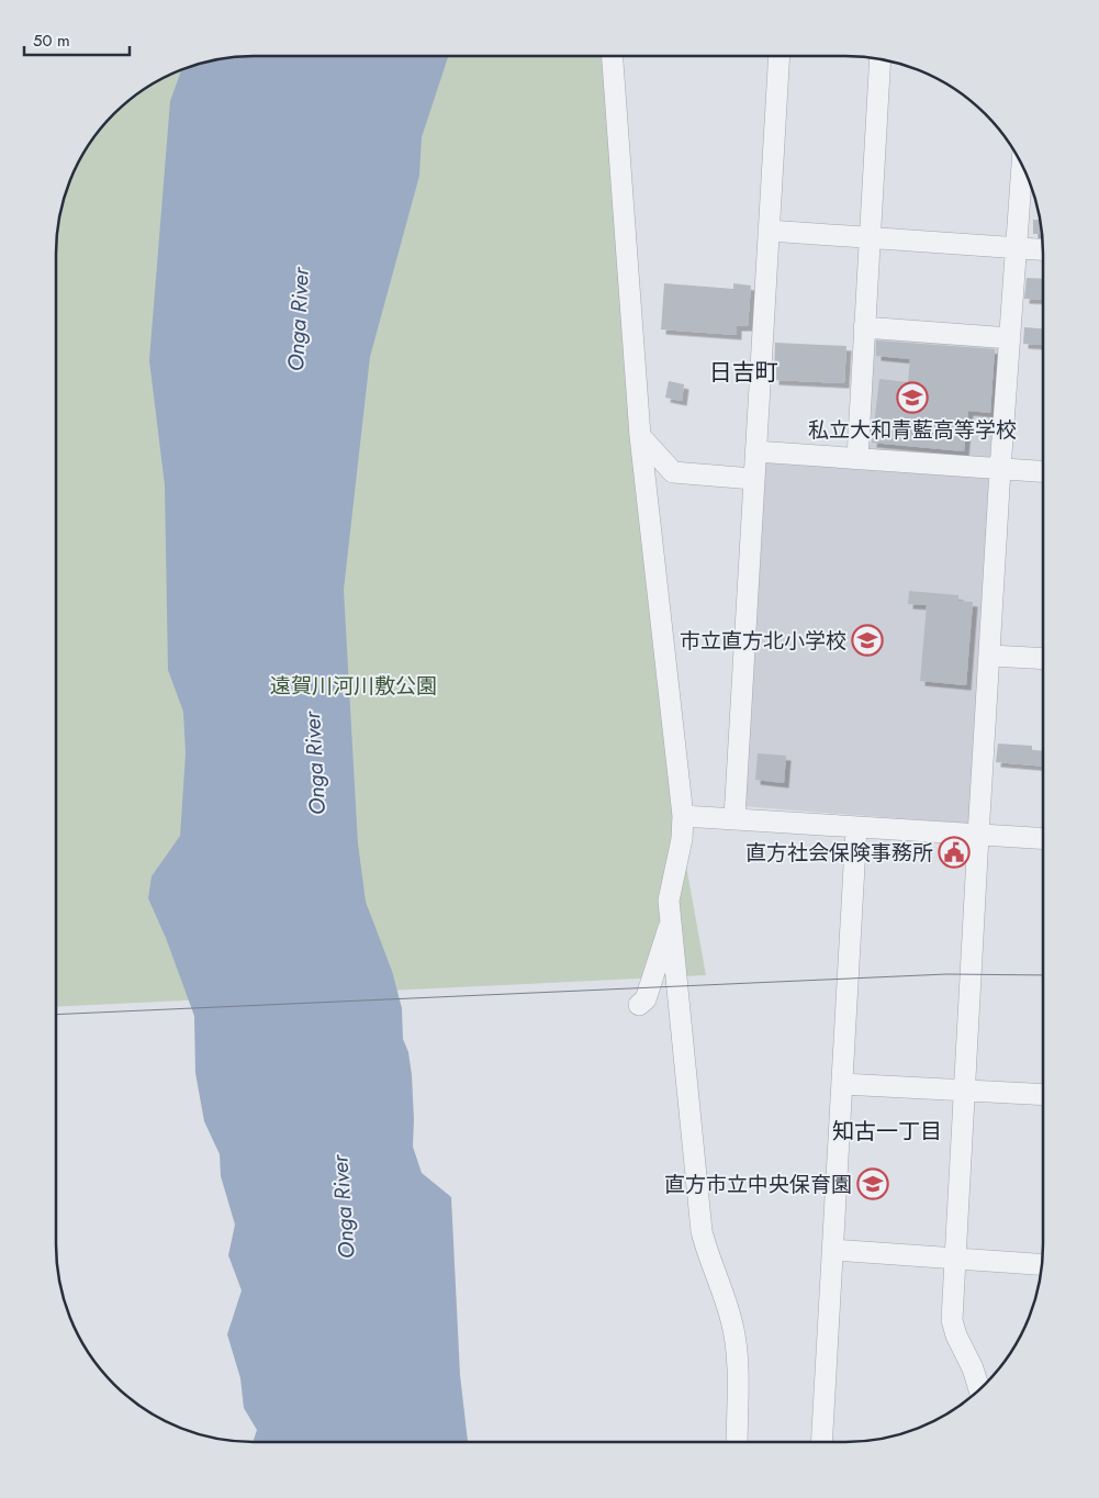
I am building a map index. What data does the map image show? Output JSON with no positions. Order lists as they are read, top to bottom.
{
  "districts": ["日吉町", "知古一丁目"],
  "water": ["Onga River"],
  "parks": ["遠賀川河川敷公園"],
  "places": {
    "school or university": ["私立大和青藍高等学校", "市立直方北小学校", "直方市立中央保育園"],
    "public building": ["直方社会保険事務所"]
  },
  "scale_bar": "50 m"
}
